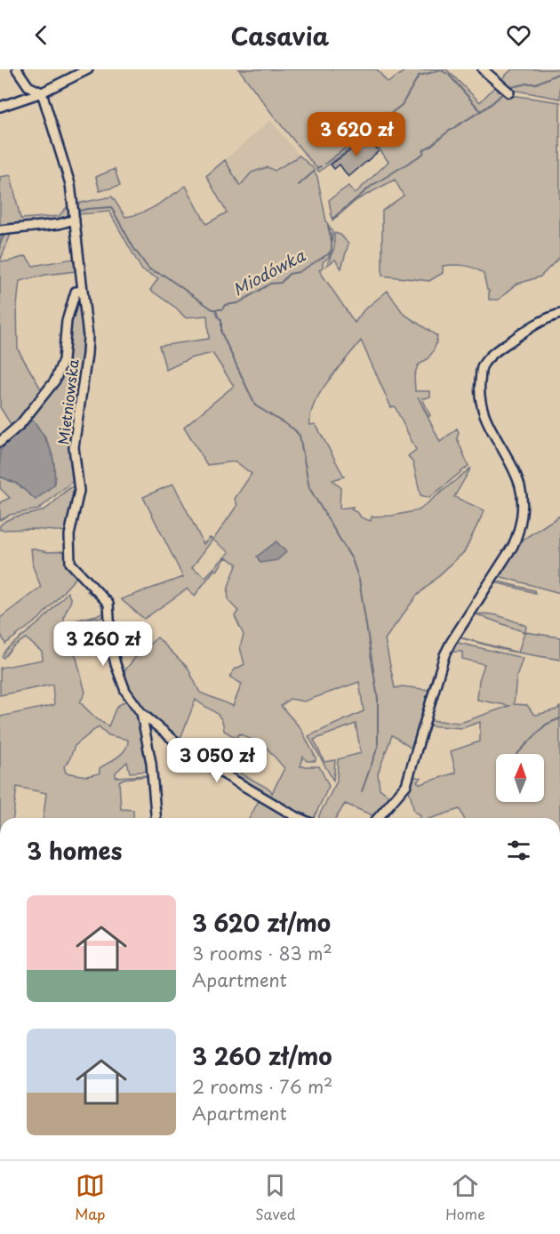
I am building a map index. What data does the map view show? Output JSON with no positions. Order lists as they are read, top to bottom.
{
  "streets": {
    "street": ["Mietniowska"]
  },
  "water": ["Miodówka"],
  "north": "top",
  "page": {
    "header": "Casavia",
    "price": ["3 620 zł", "3 260 zł", "3 050 zł"],
    "heading": "3 homes",
    "list": [
      {
        "name": "3 620 zł/mo",
        "note": "3 rooms · 83 m² · Apartment"
      },
      {
        "name": "3 260 zł/mo",
        "note": "2 rooms · 76 m² · Apartment"
      }
    ],
    "tabs": ["Map", "Saved", "Home"]
  }
}
